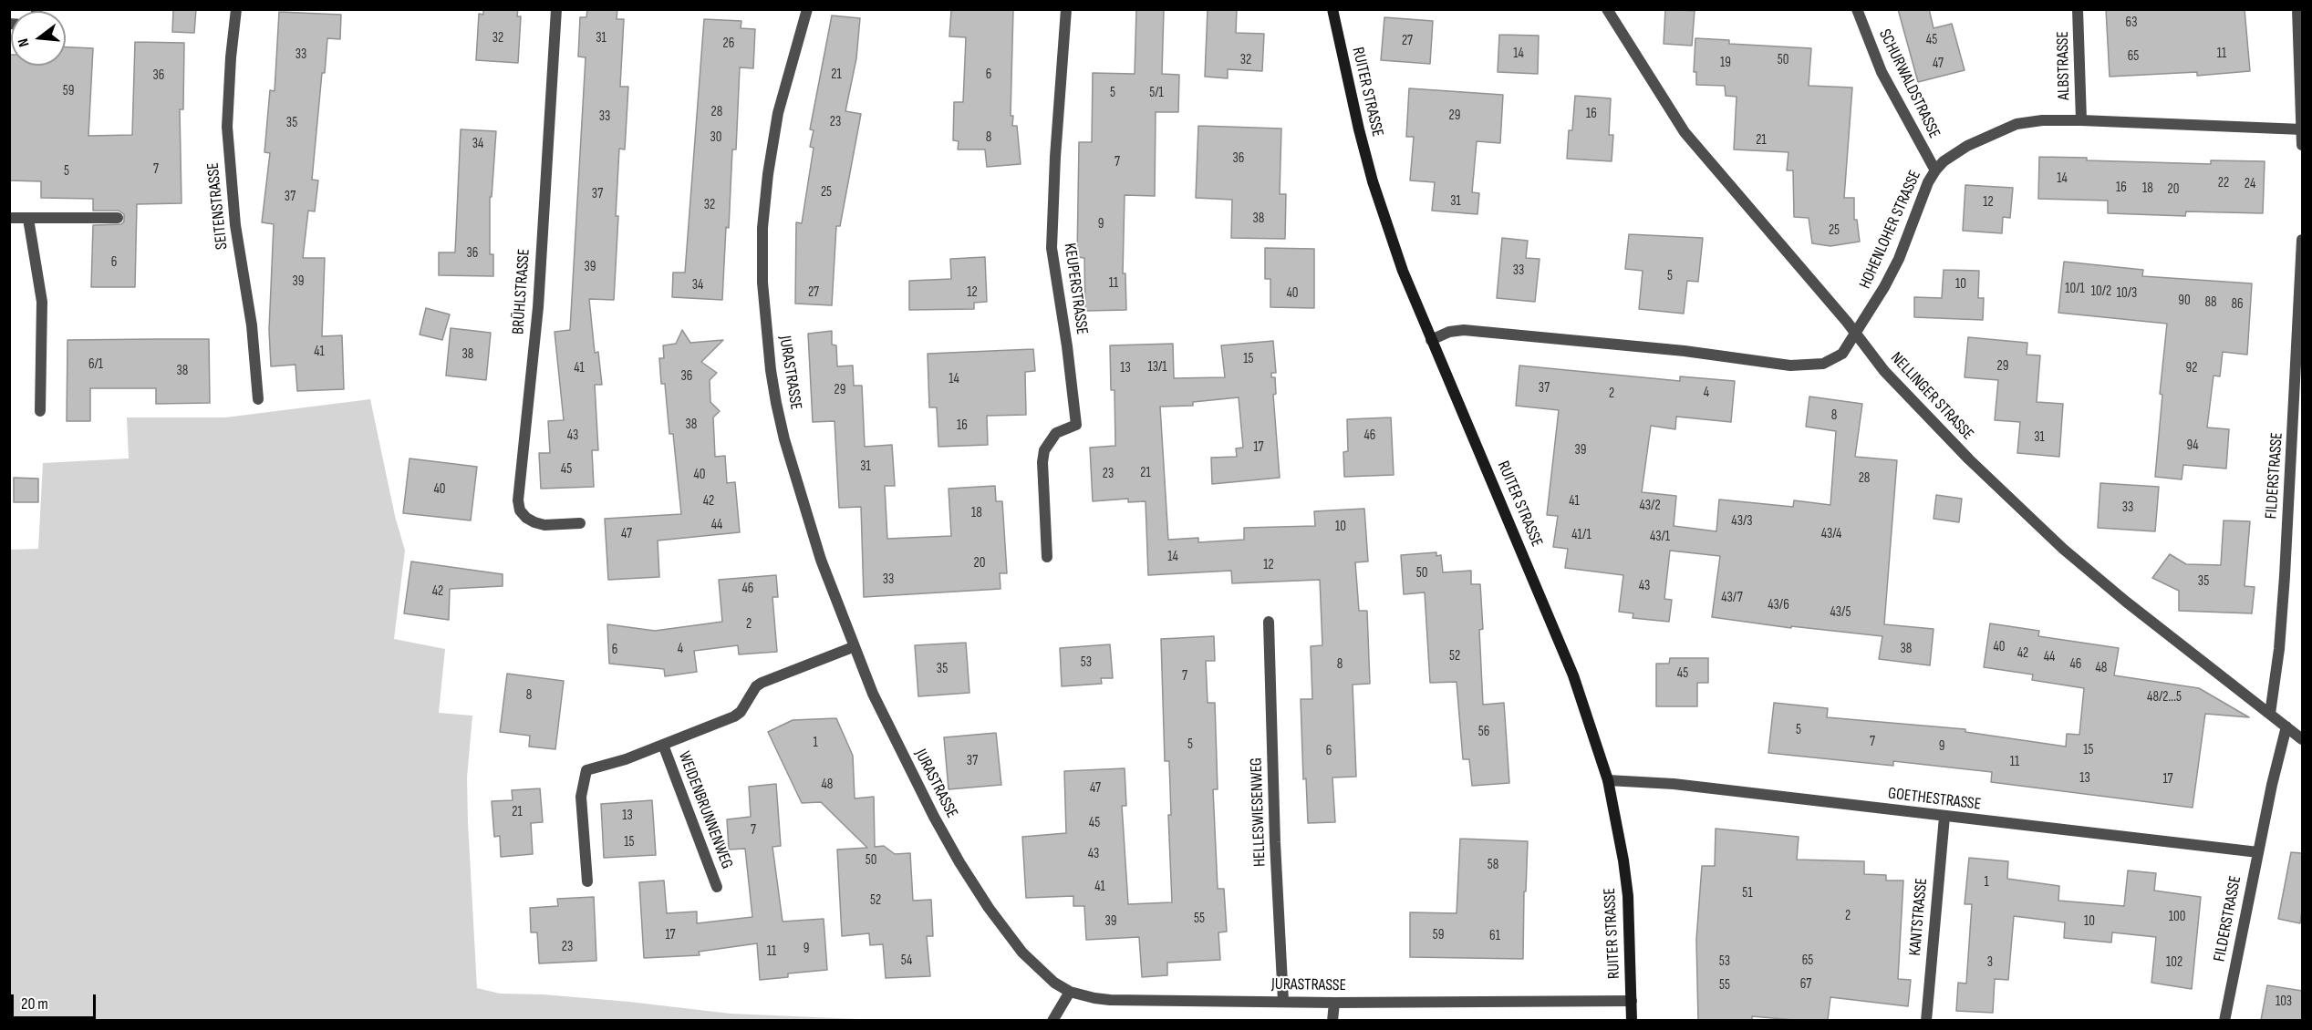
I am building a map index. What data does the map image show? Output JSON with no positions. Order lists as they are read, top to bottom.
{
  "streets": {
    "street": [
      "ALBSTRASSE",
      "SCHURWALDSTRASSE",
      "RUITER STRASSE",
      "SEITENSTRASSE",
      "HOHENLOHER STRASSE",
      "KEUPERSTRASSE",
      "BRÜHLSTRASSE",
      "JURASTRASSE",
      "NELLINGER STRASSE",
      "FILDERSTRASSE",
      "GOETHESTRASSE",
      "WEIDENBRUNNENWEG",
      "HELLESWIESENWEG",
      "KANTSTRASSE"
    ]
  },
  "crossings": [
    ["ALBSTRASSE", "HOHENLOHER STRASSE"],
    ["SCHURWALDSTRASSE", "HOHENLOHER STRASSE"],
    ["RUITER STRASSE", "HOHENLOHER STRASSE"],
    ["RUITER STRASSE", "JURASTRASSE"],
    ["RUITER STRASSE", "GOETHESTRASSE"],
    ["HOHENLOHER STRASSE", "NELLINGER STRASSE"],
    ["JURASTRASSE", "WEIDENBRUNNENWEG"],
    ["JURASTRASSE", "HELLESWIESENWEG"],
    ["NELLINGER STRASSE", "FILDERSTRASSE"],
    ["FILDERSTRASSE", "GOETHESTRASSE"],
    ["GOETHESTRASSE", "KANTSTRASSE"]
  ],
  "house_numbers": [
    "63",
    "32",
    "31",
    "45",
    "27",
    "26",
    "14",
    "11",
    "33",
    "65",
    "32",
    "50",
    "19",
    "47",
    "21",
    "6",
    "36",
    "59",
    "5",
    "5/1",
    "28",
    "16",
    "29",
    "33",
    "23",
    "35",
    "30",
    "8",
    "21",
    "34",
    "36",
    "7",
    "7",
    "5",
    "14",
    "22",
    "24",
    "16",
    "18",
    "20",
    "25",
    "37",
    "37",
    "31",
    "12",
    "32",
    "38",
    "9",
    "25",
    "36",
    "6",
    "39",
    "33",
    "5",
    "39",
    "11",
    "10",
    "34",
    "10/1",
    "10/2",
    "27",
    "12",
    "40",
    "10/3",
    "90",
    "88",
    "86",
    "41",
    "38",
    "15",
    "6/1",
    "29",
    "13/1",
    "41",
    "13",
    "92",
    "38",
    "36",
    "14",
    "37",
    "29",
    "4",
    "2",
    "8",
    "38",
    "16",
    "43",
    "46",
    "31",
    "94",
    "17",
    "39",
    "31",
    "45",
    "21",
    "23",
    "40",
    "28",
    "40",
    "42",
    "41",
    "43/2",
    "33",
    "18",
    "43/3",
    "44",
    "10",
    "47",
    "43/4",
    "41/1",
    "43/1",
    "14",
    "20",
    "12",
    "50",
    "33",
    "35",
    "43",
    "46",
    "42",
    "43/7",
    "43/6",
    "43/5",
    "2",
    "40",
    "4",
    "38",
    "6",
    "42",
    "52",
    "44",
    "53",
    "8",
    "46",
    "48",
    "35",
    "45",
    "7",
    "8",
    "48/2...5",
    "5",
    "56",
    "7",
    "1",
    "5",
    "9",
    "15",
    "6",
    "37",
    "11",
    "13",
    "17",
    "48",
    "47",
    "21",
    "13",
    "45",
    "7",
    "15",
    "43",
    "50",
    "58",
    "1",
    "41",
    "51",
    "52",
    "2",
    "100",
    "55",
    "39",
    "10",
    "17",
    "59",
    "61",
    "23",
    "9",
    "11",
    "54",
    "65",
    "53",
    "3",
    "102",
    "67",
    "55",
    "103"
  ],
  "scale_bar": "20 m",
  "north": "left"
}
